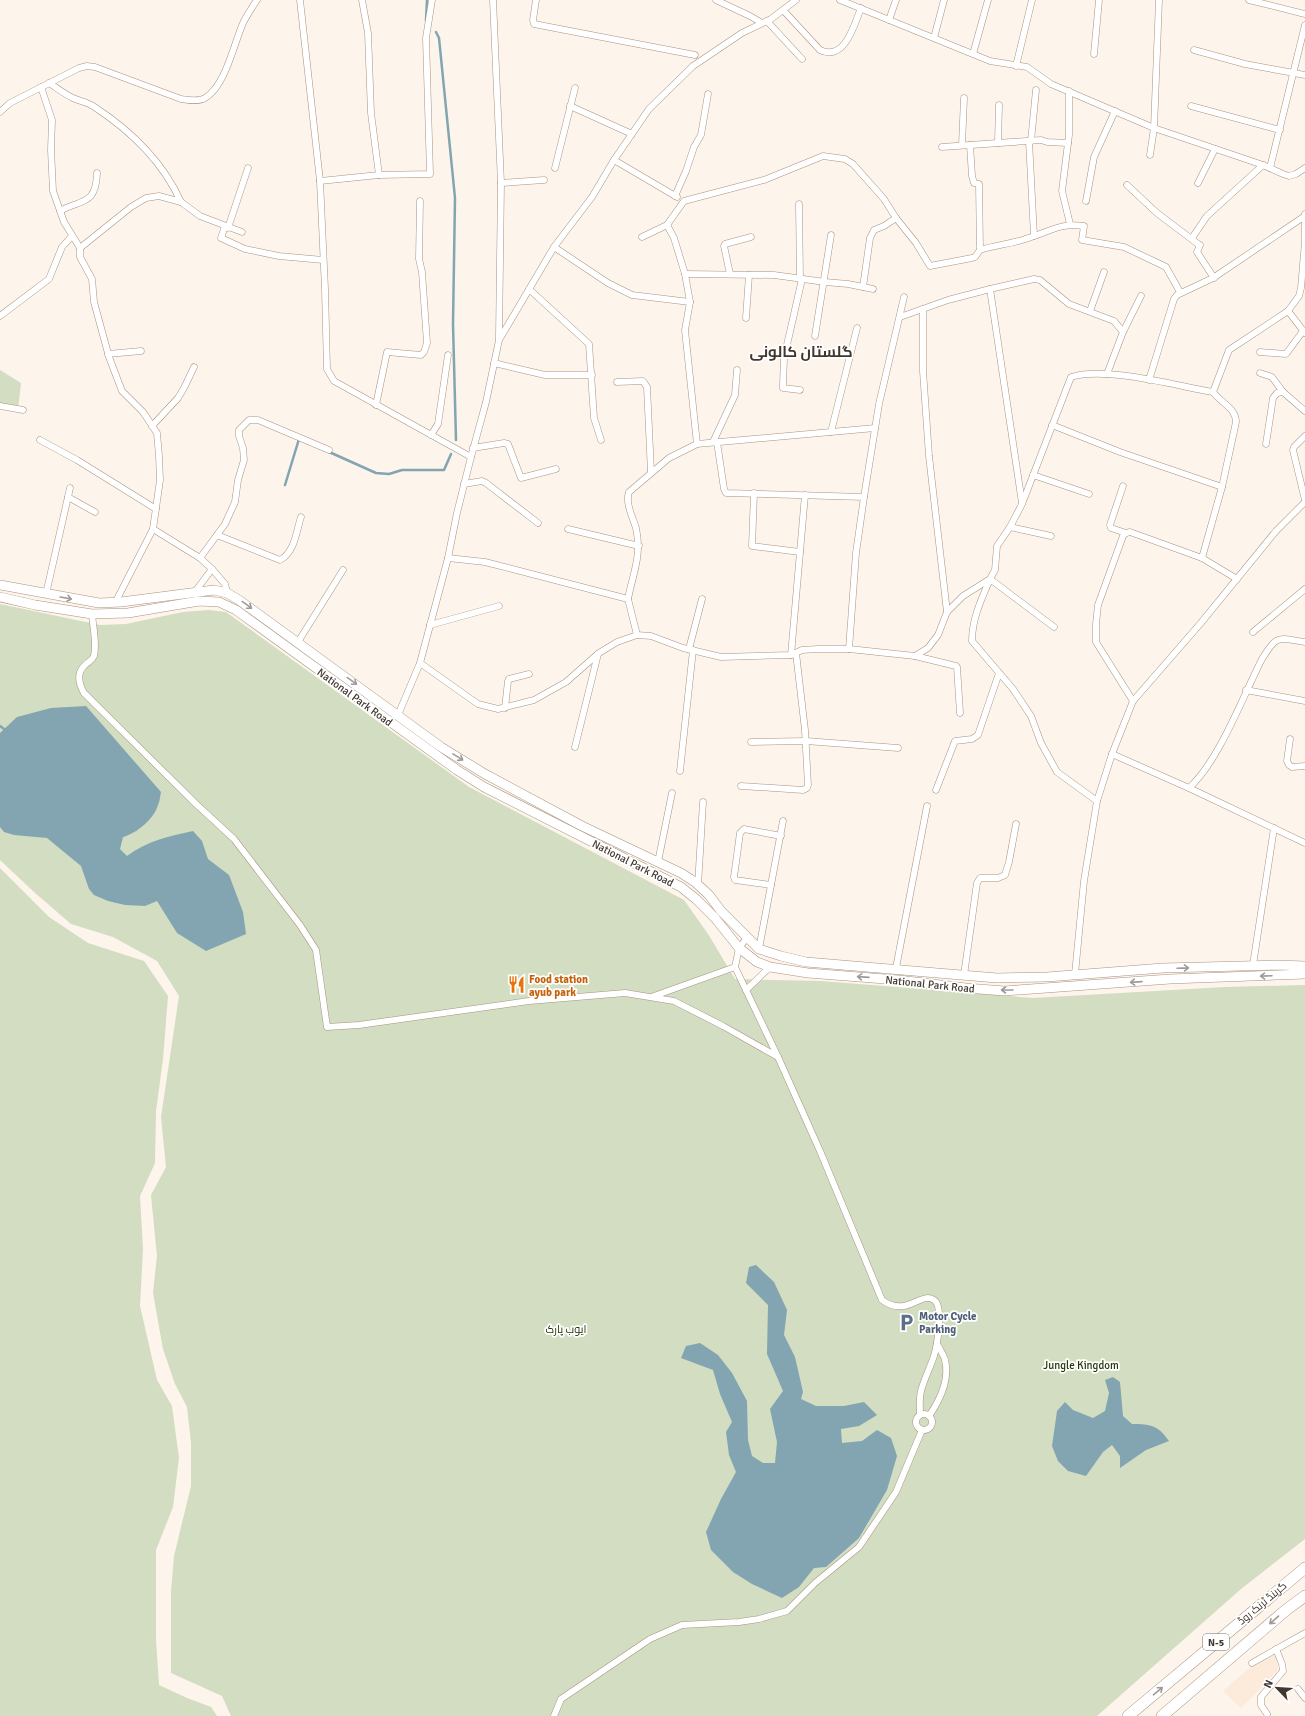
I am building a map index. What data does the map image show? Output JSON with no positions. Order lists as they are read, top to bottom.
{
  "streets": {
    "highway": ["گرینڈ ٹرنک روڈ", "N-5"],
    "main road": ["National Park Road"]
  },
  "districts": ["گلستان کالونی"],
  "parks": ["ایوب پارک", "Jungle Kingdom"],
  "places": {
    "restaurant": ["Food station ayub park"],
    "parking": ["Motor Cycle Parking"]
  },
  "north": "top left"
}
